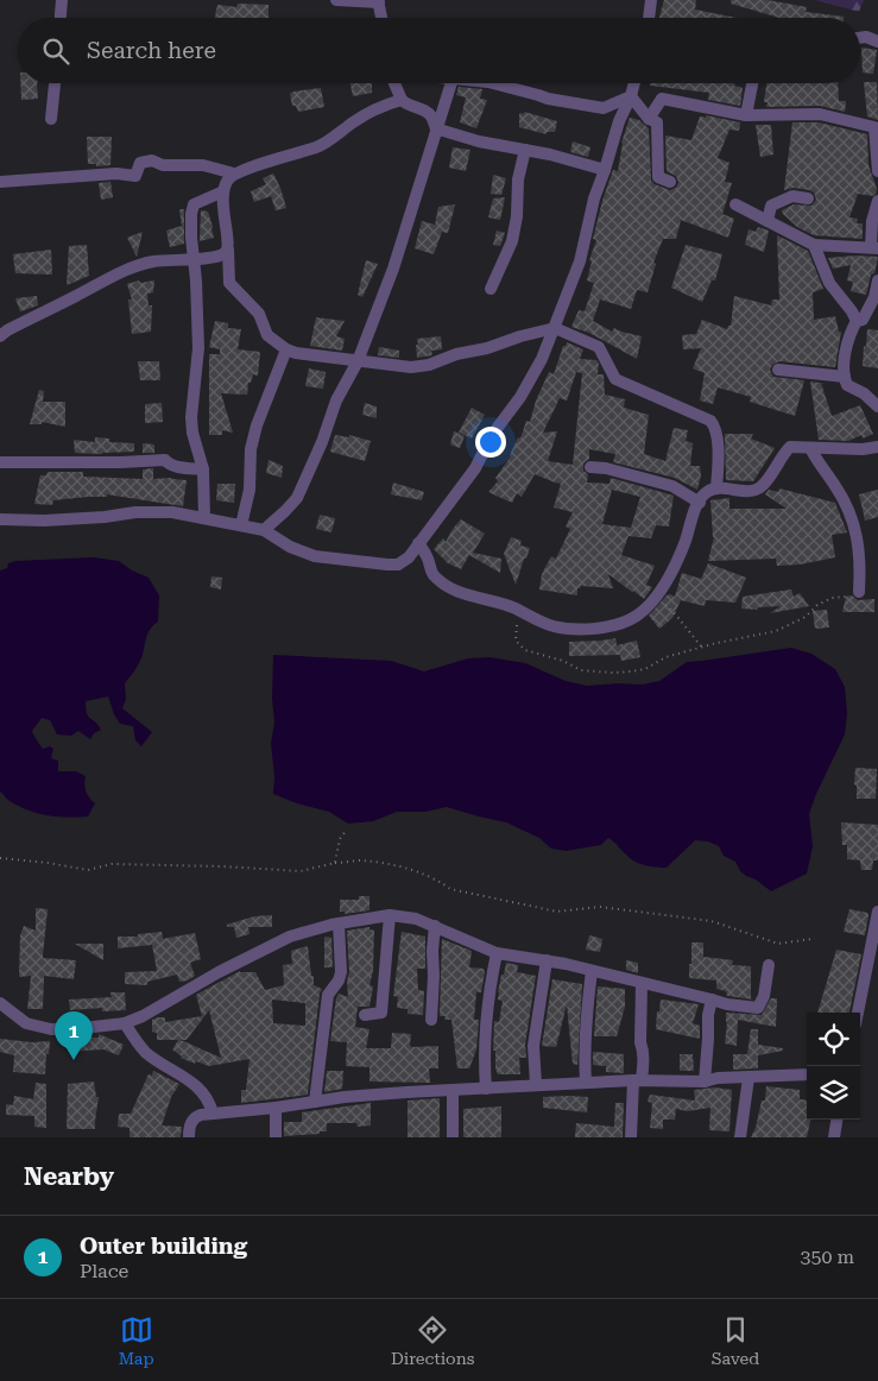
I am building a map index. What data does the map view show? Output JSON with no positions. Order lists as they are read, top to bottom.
{
  "page": {
    "search": "Search here",
    "pins": "1",
    "heading": "Nearby",
    "list": [
      {
        "mark": "1",
        "name": "Outer building",
        "note": "Place",
        "value": "350 m"
      }
    ],
    "nav": ["Map", "Directions", "Saved"]
  }
}
